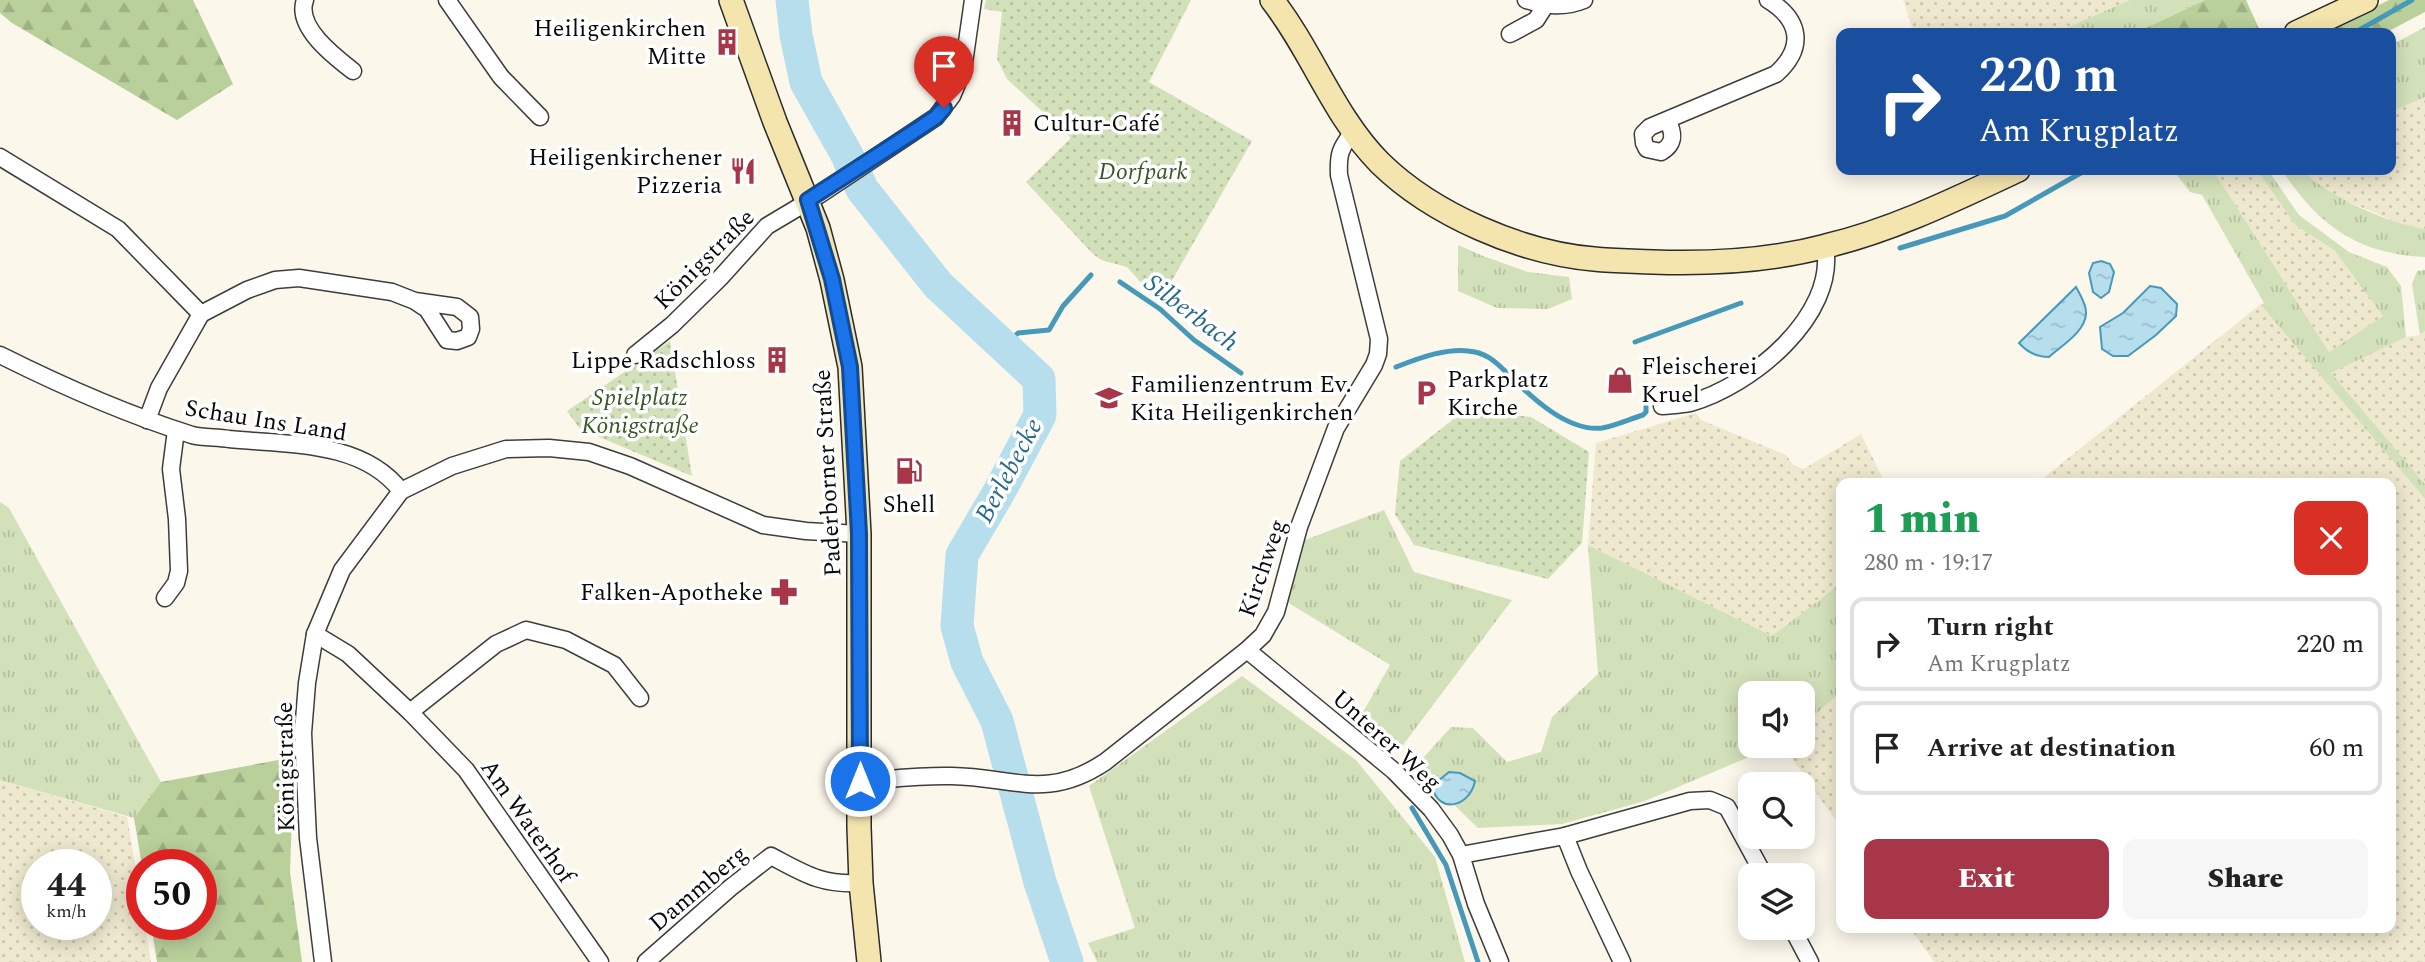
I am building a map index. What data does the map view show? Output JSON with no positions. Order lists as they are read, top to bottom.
{
  "streets": {
    "main road": ["Paderborner Straße"],
    "street": [
      "Königstraße",
      "Schau Ins Land",
      "Kirchweg",
      "Unterer Weg",
      "Am Waterhof",
      "Dammberg"
    ]
  },
  "crossings": [
    ["Königstraße", "Schau Ins Land"],
    ["Königstraße", "Paderborner Straße"],
    ["Königstraße", "Am Waterhof"],
    ["Paderborner Straße", "Kirchweg"],
    ["Paderborner Straße", "Dammberg"],
    ["Kirchweg", "Unterer Weg"]
  ],
  "water": ["Silberbach", "Berlebecke"],
  "parks": ["Dorfpark", "Spielplatz Königstraße"],
  "places": {
    "building": ["Heiligenkirchen Mitte", "Cultur-Café", "Lippe Radschloss"],
    "restaurant": ["Heiligenkirchener Pizzeria"],
    "shop": ["Fleischerei Kruel"],
    "parking": ["Parkplatz Kirche"],
    "school or university": ["Familienzentrum Ev. Kita Heiligenkirchen"],
    "fuel station": ["Shell"],
    "pharmacy": ["Falken-Apotheke"]
  },
  "page": {
    "turn": ["220 m", "Am Krugplatz"],
    "heading": ["1 min", "280 m · 19:17"],
    "list": [
      {
        "name": "Turn right",
        "note": "Am Krugplatz",
        "value": "220 m"
      },
      {
        "name": "Arrive at destination",
        "value": "60 m"
      }
    ],
    "buttons": ["Exit", "Share"],
    "speed": "44 km/h",
    "limit": "50"
  }
}
